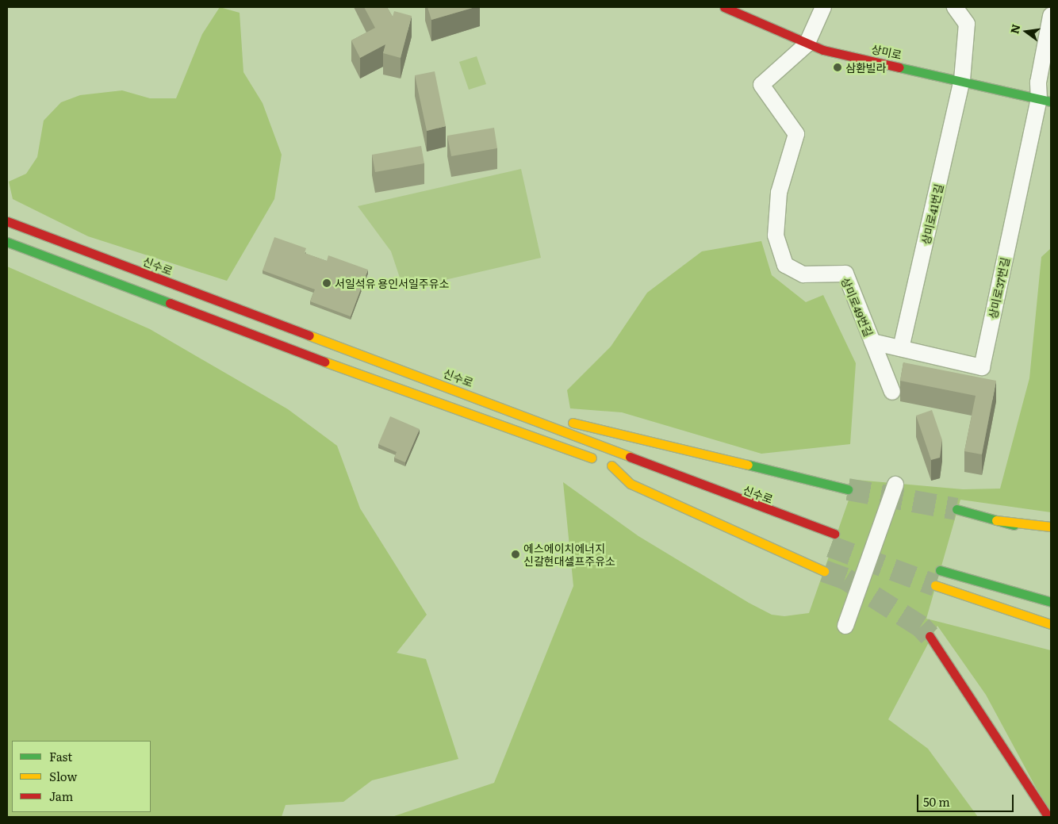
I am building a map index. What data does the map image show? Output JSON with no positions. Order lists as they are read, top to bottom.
{
  "streets": {
    "main road": ["상미로", "신수로"],
    "street": ["상미로41번길", "상미로37번길", "상미로49번길"]
  },
  "crossings": [
    ["상미로", "상미로41번길"],
    ["상미로", "상미로37번길"],
    ["상미로", "상미로49번길"],
    ["상미로41번길", "상미로37번길"],
    ["상미로37번길", "상미로49번길"]
  ],
  "places": ["삼환빌라", "서일석유 용인서일주유소", "에스에이치에너지 신갈현대셀프주유소"],
  "legend": ["Fast", "Slow", "Jam"],
  "scale_bar": "50 m",
  "north": "left"
}
